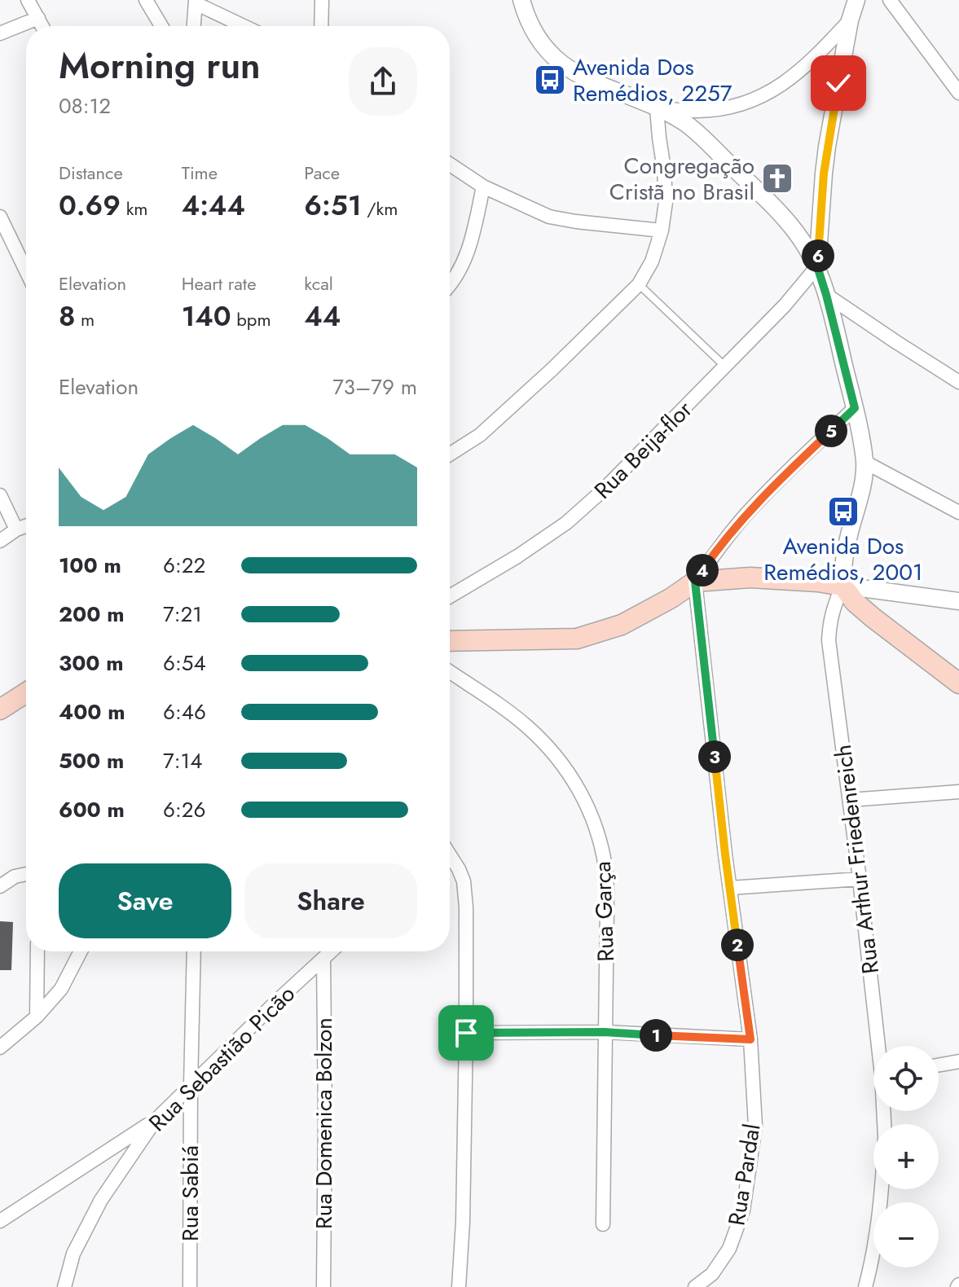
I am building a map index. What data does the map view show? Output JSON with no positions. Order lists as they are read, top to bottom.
{
  "streets": {
    "street": [
      "Rua Beija-flor",
      "Rua Arthur Friedenreich",
      "Rua Garça",
      "Rua Sebastião Picão",
      "Rua Domenica Bolzon",
      "Rua Pardal",
      "Rua Sabiá"
    ]
  },
  "crossings": [
    ["Rua Sebastião Picão", "Rua Domenica Bolzon"],
    ["Rua Sebastião Picão", "Rua Sabiá"]
  ],
  "places": {
    "bus stop": ["Avenida Dos Remédios, 2257", "Avenida Dos Remédios, 2001"],
    "church": ["Congregação Cristã no Brasil"]
  },
  "page": {
    "heading": ["Morning run", "08:12"],
    "stats": [
      ["Distance", "0.69 km"],
      ["Time", "4:44"],
      ["Pace", "6:51 /km"],
      ["Elevation", "8 m"],
      ["Heart rate", "140 bpm"],
      ["kcal", "44"]
    ],
    "pins": [
      "6",
      "5",
      "4",
      "3",
      "2",
      "1"
    ],
    "chart": ["Elevation", "73–79 m"],
    "list": [
      {
        "name": "100 m",
        "note": "6:22"
      },
      {
        "name": "200 m",
        "note": "7:21"
      },
      {
        "name": "300 m",
        "note": "6:54"
      },
      {
        "name": "400 m",
        "note": "6:46"
      },
      {
        "name": "500 m",
        "note": "7:14"
      },
      {
        "name": "600 m",
        "note": "6:26"
      }
    ],
    "buttons": ["Save", "Share"],
    "map_buttons": ["+", "−"]
  }
}
